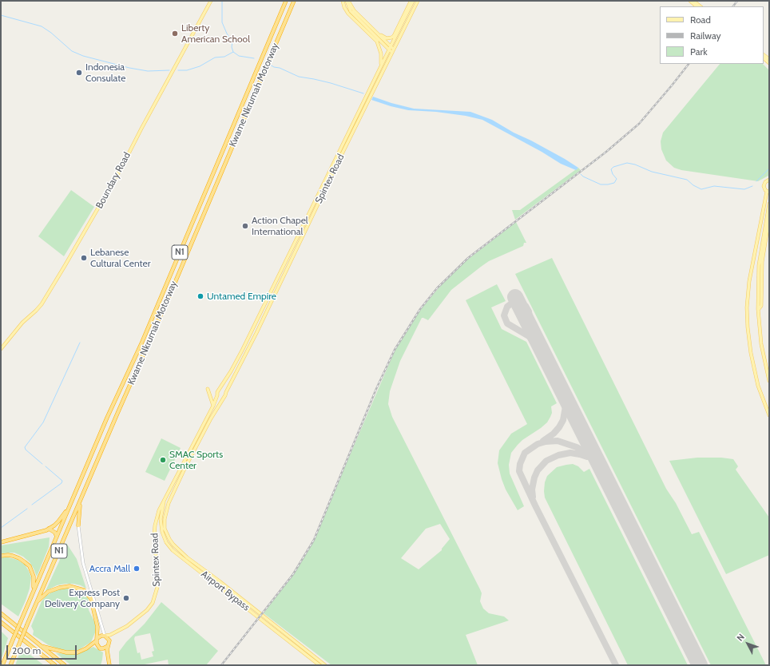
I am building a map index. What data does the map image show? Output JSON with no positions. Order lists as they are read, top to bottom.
{
  "streets": {
    "highway": ["Kwame Nkrumah Motorway", "N1"],
    "main road": ["Spintex Road", "Boundary Road", "Airport Bypass"]
  },
  "crossings": [
    ["Spintex Road", "Airport Bypass"]
  ],
  "places": [
    "Liberty American School",
    "Indonesia Consulate",
    "Action Chapel International",
    "Lebanese Cultural Center",
    "Untamed Empire",
    "SMAC Sports Center",
    "Accra Mall",
    "Express Post Delivery Company"
  ],
  "legend": ["Road", "Railway", "Park"],
  "scale_bar": "200 m",
  "north": "top left"
}
